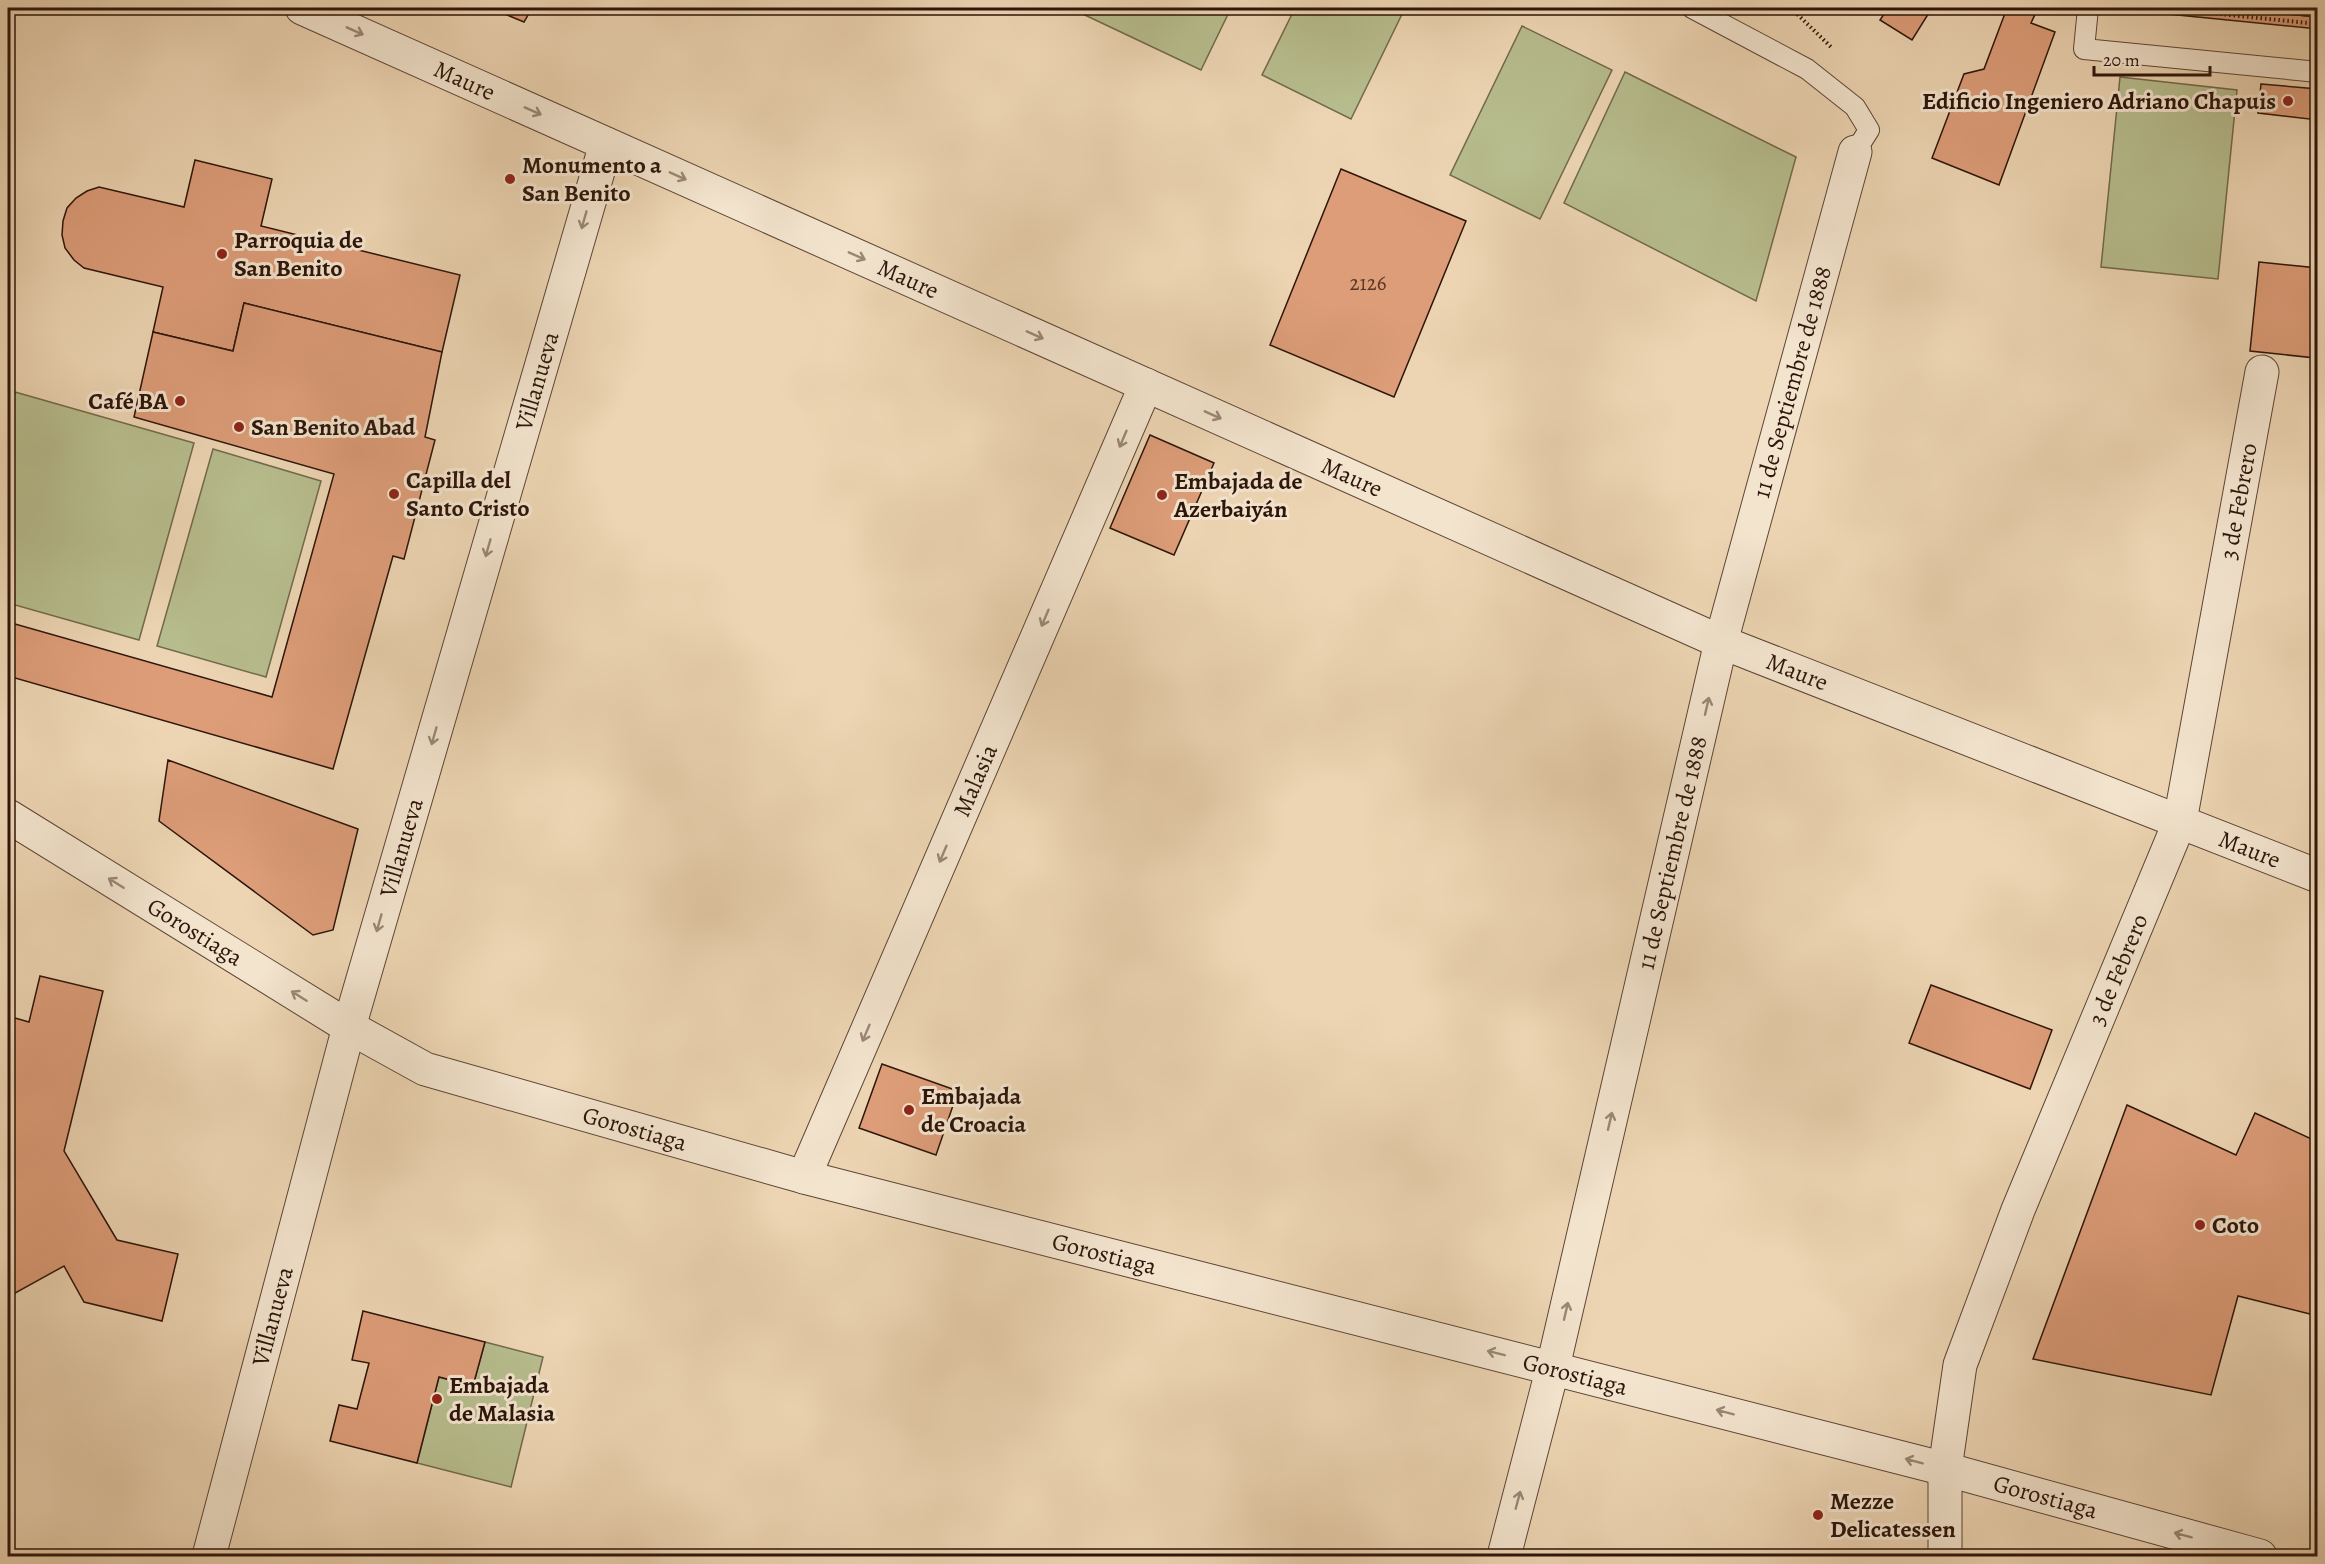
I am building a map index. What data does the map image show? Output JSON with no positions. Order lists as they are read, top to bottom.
{
  "streets": {
    "street": [
      "Maure",
      "Villanueva",
      "11 de Septiembre de 1888",
      "3 de Febrero",
      "Malasia",
      "Gorostiaga"
    ]
  },
  "crossings": [
    ["Maure", "Villanueva"],
    ["Maure", "11 de Septiembre de 1888"],
    ["Maure", "3 de Febrero"],
    ["Maure", "Malasia"],
    ["Villanueva", "Gorostiaga"],
    ["11 de Septiembre de 1888", "Gorostiaga"],
    ["3 de Febrero", "Gorostiaga"],
    ["Malasia", "Gorostiaga"]
  ],
  "one_way": [
    "Maure",
    "Villanueva",
    "11 de Septiembre de 1888",
    "Malasia",
    "Gorostiaga"
  ],
  "places": [
    "Edificio Ingeniero Adriano Chapuis",
    "Monumento a San Benito",
    "Parroquia de San Benito",
    "Café BA",
    "San Benito Abad",
    "Capilla del Santo Cristo",
    "Embajada de Azerbaiyán",
    "Embajada de Croacia",
    "Coto",
    "Embajada de Malasia",
    "Mezze Delicatessen"
  ],
  "house_numbers": ["2126"],
  "scale_bar": "20 m"
}
